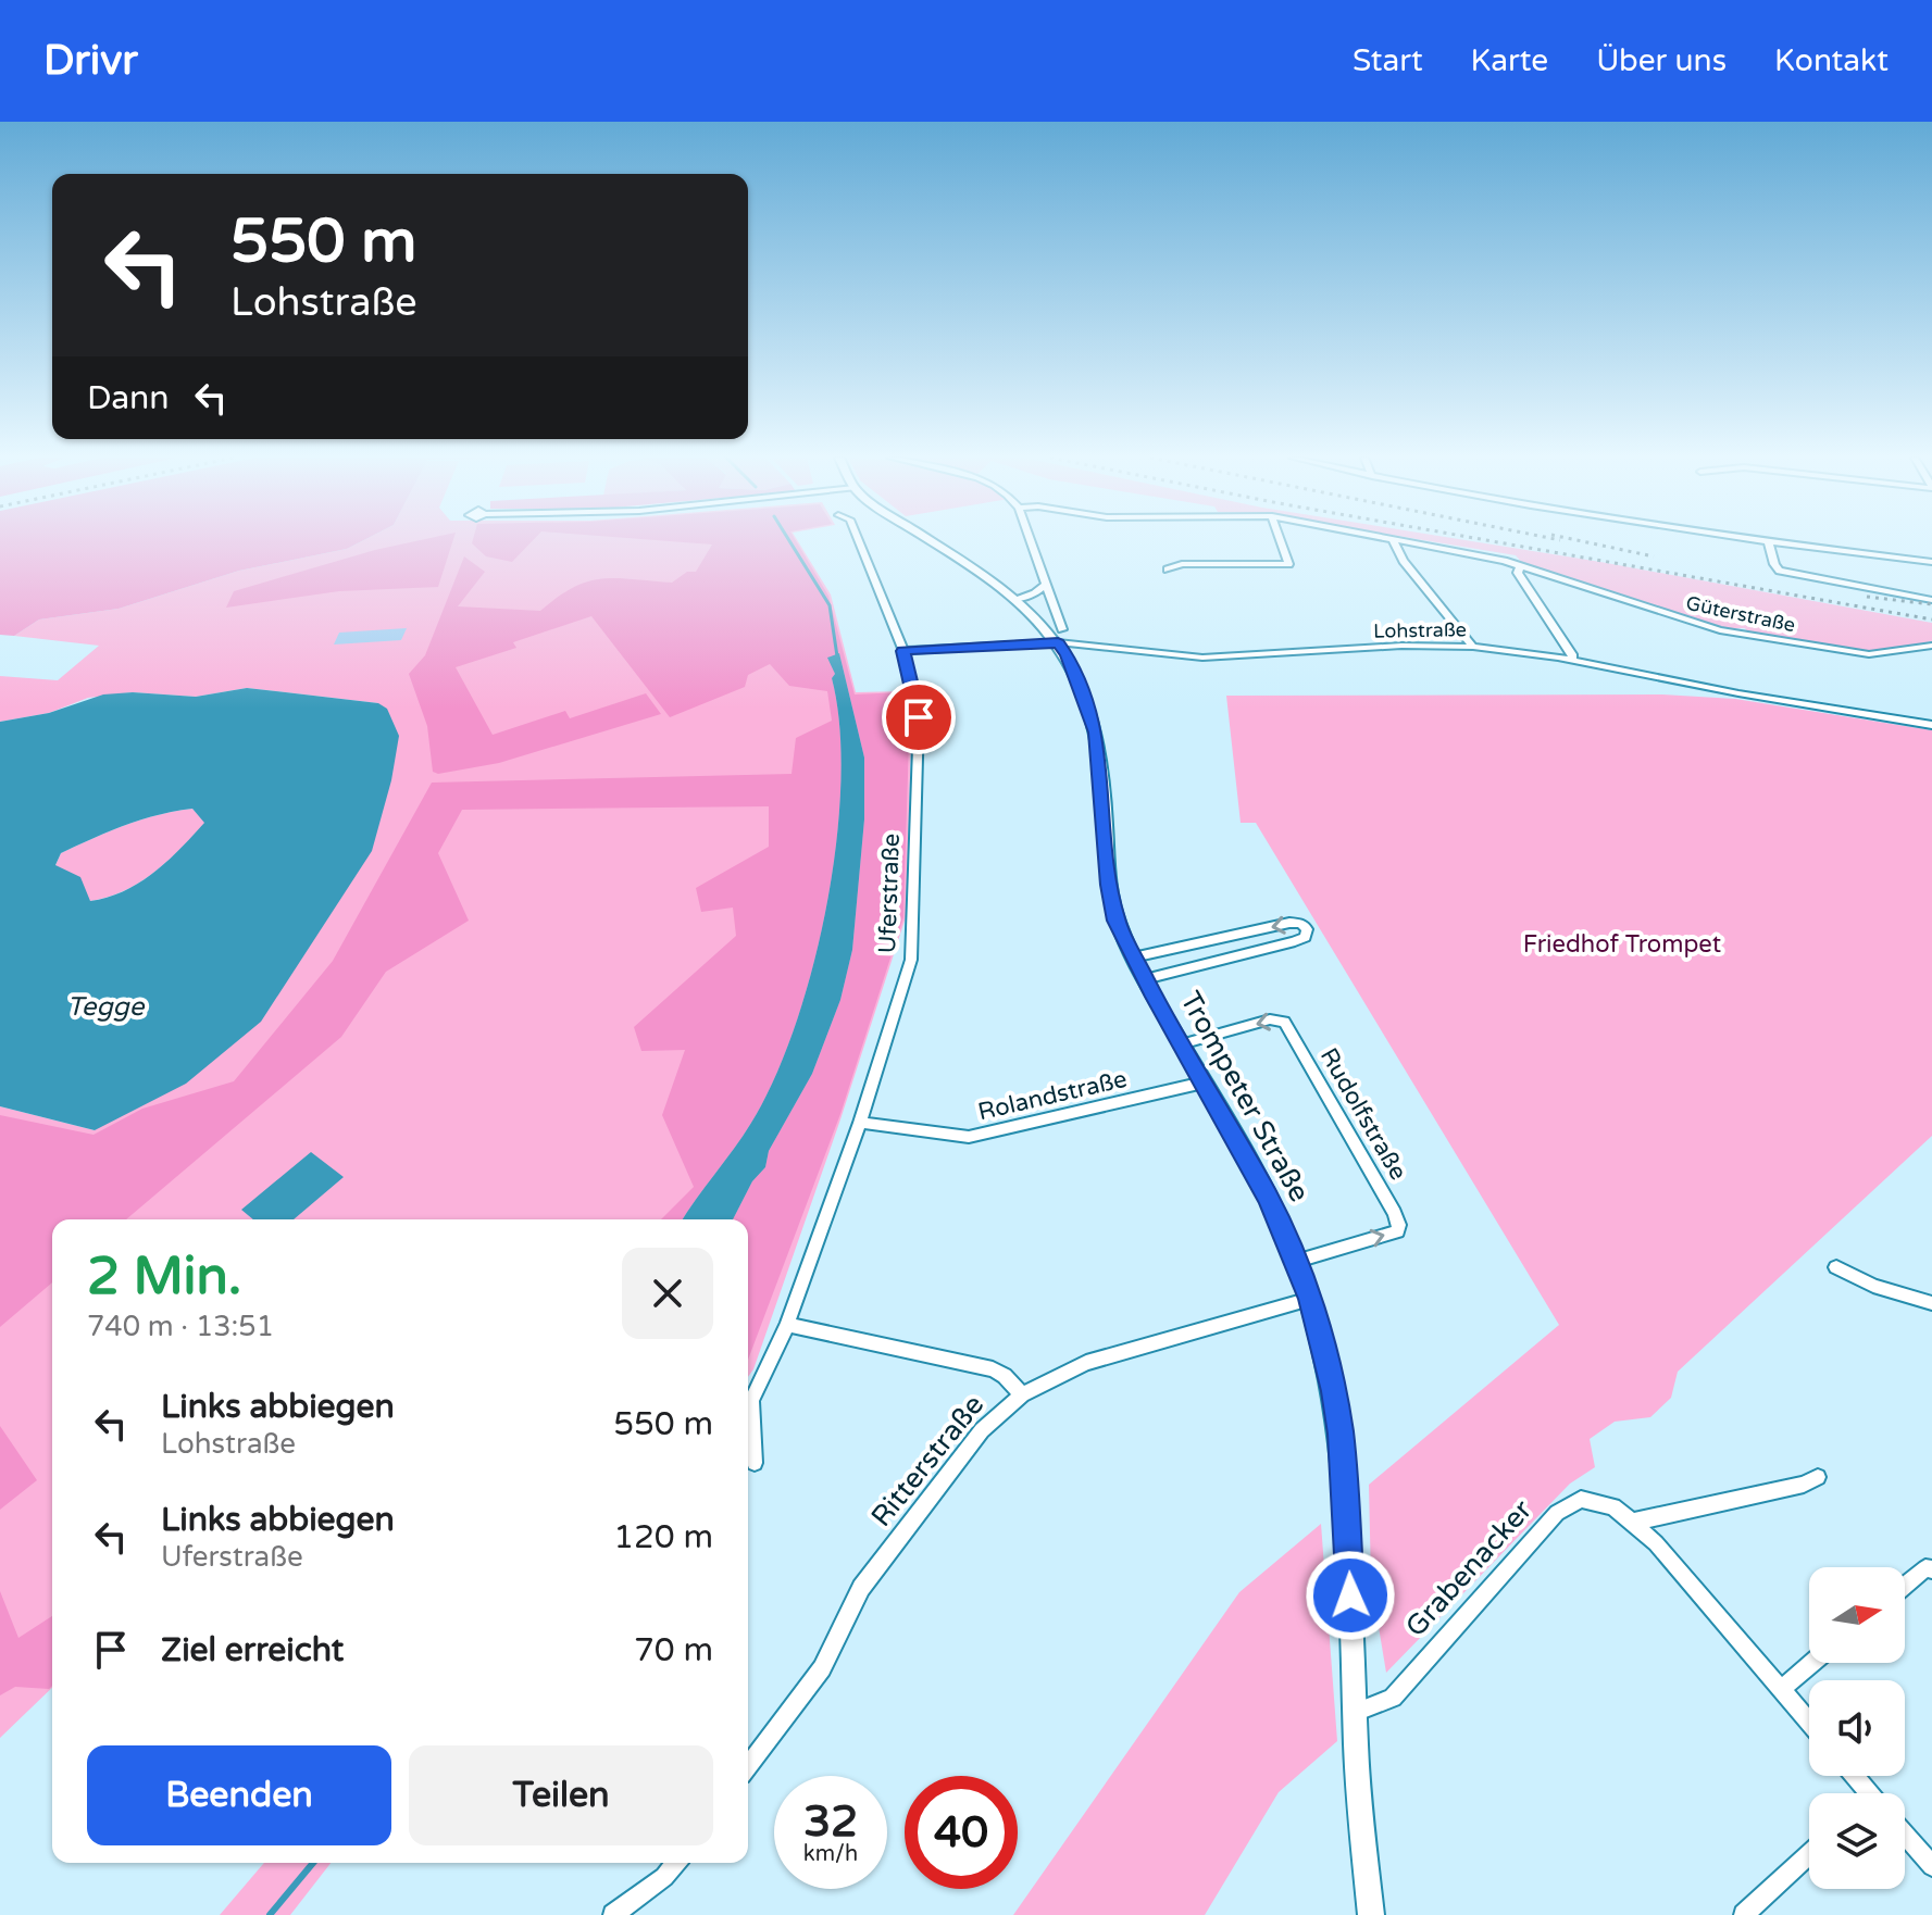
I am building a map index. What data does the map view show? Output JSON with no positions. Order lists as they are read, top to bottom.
{
  "streets": {
    "street": [
      "Güterstraße",
      "Lohstraße",
      "Uferstraße",
      "Rolandstraße",
      "Trompeter Straße",
      "Rudolfstraße",
      "Ritterstraße",
      "Grabenacker"
    ]
  },
  "crossings": [
    ["Lohstraße", "Uferstraße"],
    ["Lohstraße", "Trompeter Straße"],
    ["Uferstraße", "Rolandstraße"],
    ["Rolandstraße", "Trompeter Straße"],
    ["Trompeter Straße", "Rudolfstraße"],
    ["Trompeter Straße", "Ritterstraße"],
    ["Trompeter Straße", "Grabenacker"]
  ],
  "water": ["Tegge"],
  "parks": ["Friedhof Trompet"],
  "north": "right",
  "page": {
    "header": "Drivr",
    "nav": [
      "Start",
      "Karte",
      "Über uns",
      "Kontakt"
    ],
    "turn": ["550 m", "Lohstraße"],
    "then": "Dann",
    "heading": ["2 Min.", "740 m · 13:51"],
    "list": [
      {
        "name": "Links abbiegen",
        "note": "Lohstraße",
        "value": "550 m"
      },
      {
        "name": "Links abbiegen",
        "note": "Uferstraße",
        "value": "120 m"
      },
      {
        "name": "Ziel erreicht",
        "value": "70 m"
      }
    ],
    "buttons": ["Beenden", "Teilen"],
    "speed": "32 km/h",
    "limit": "40"
  }
}
